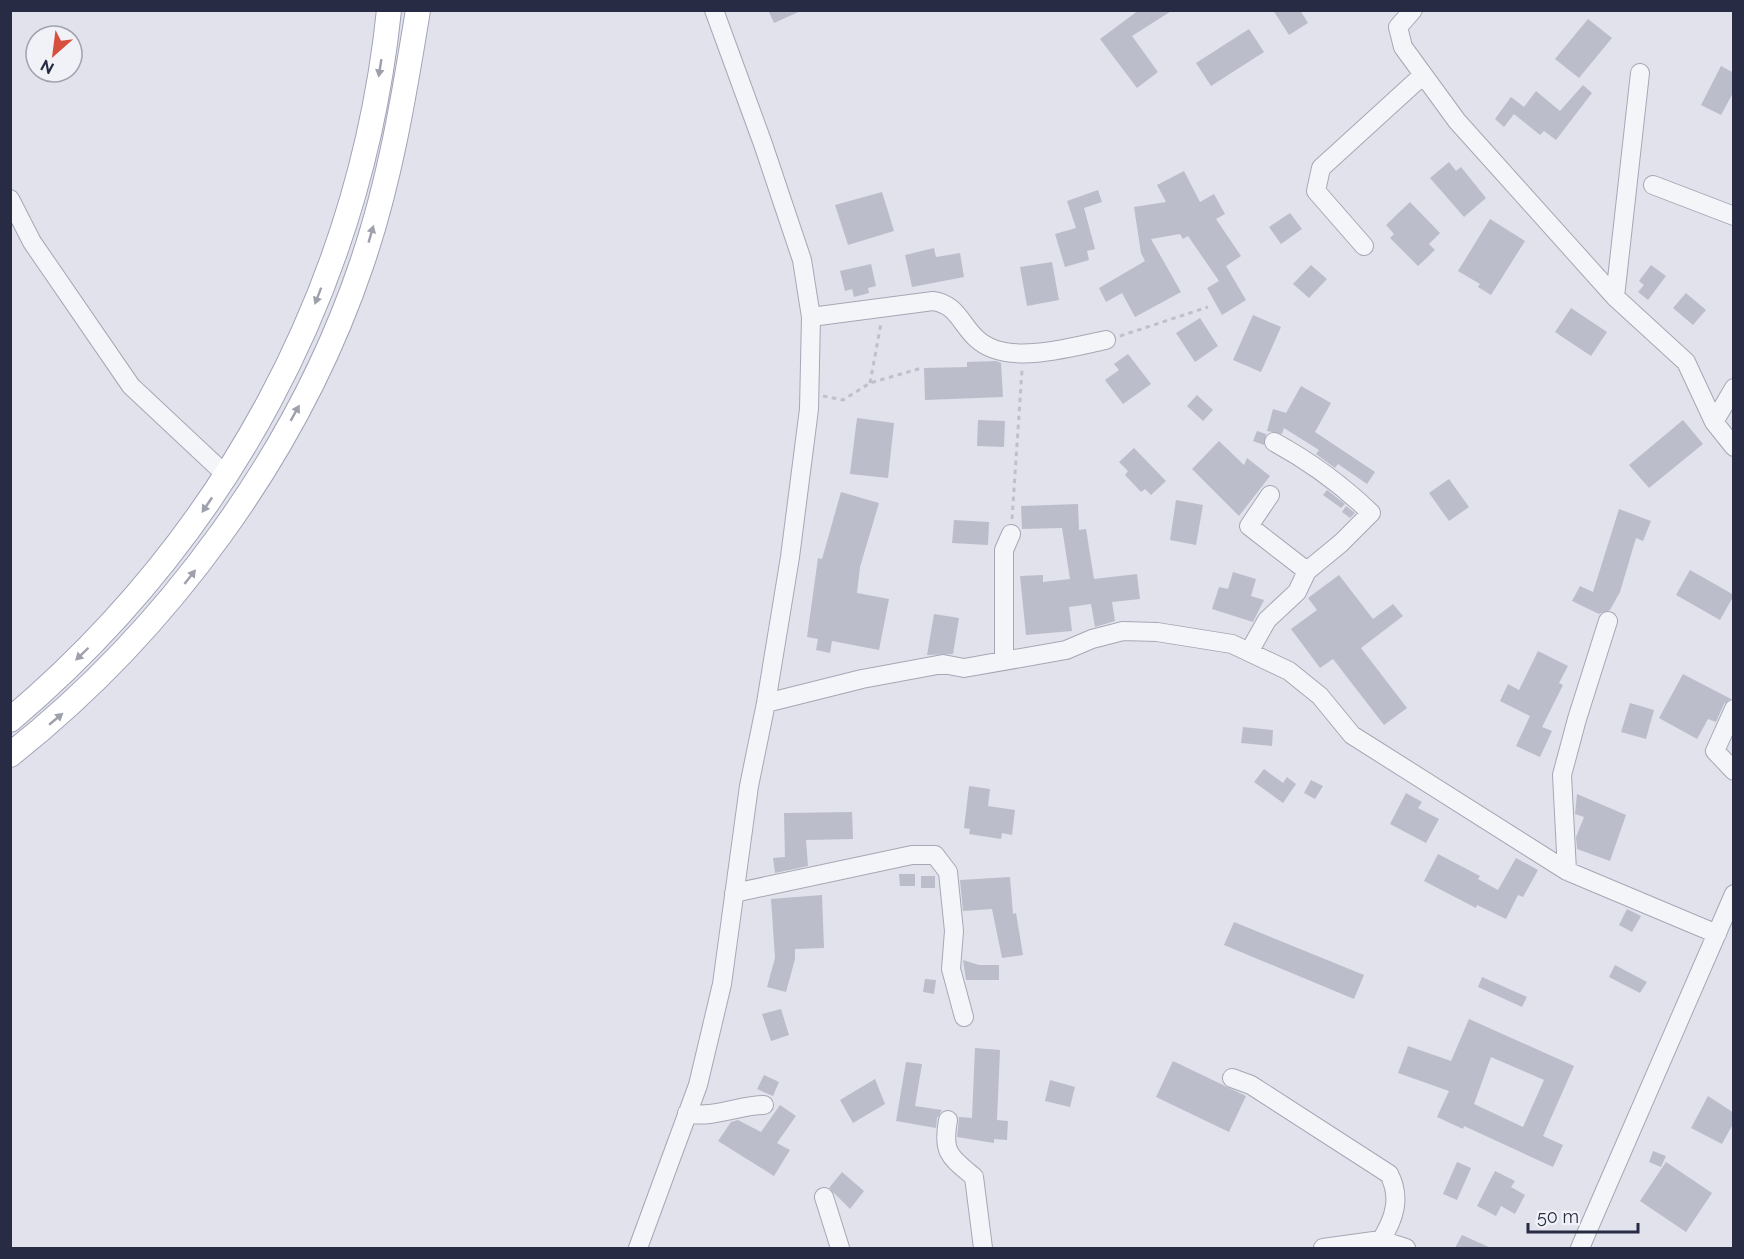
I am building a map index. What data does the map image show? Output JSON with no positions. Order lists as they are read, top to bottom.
{
  "scale_bar": "50 m",
  "north": "bottom left"
}
